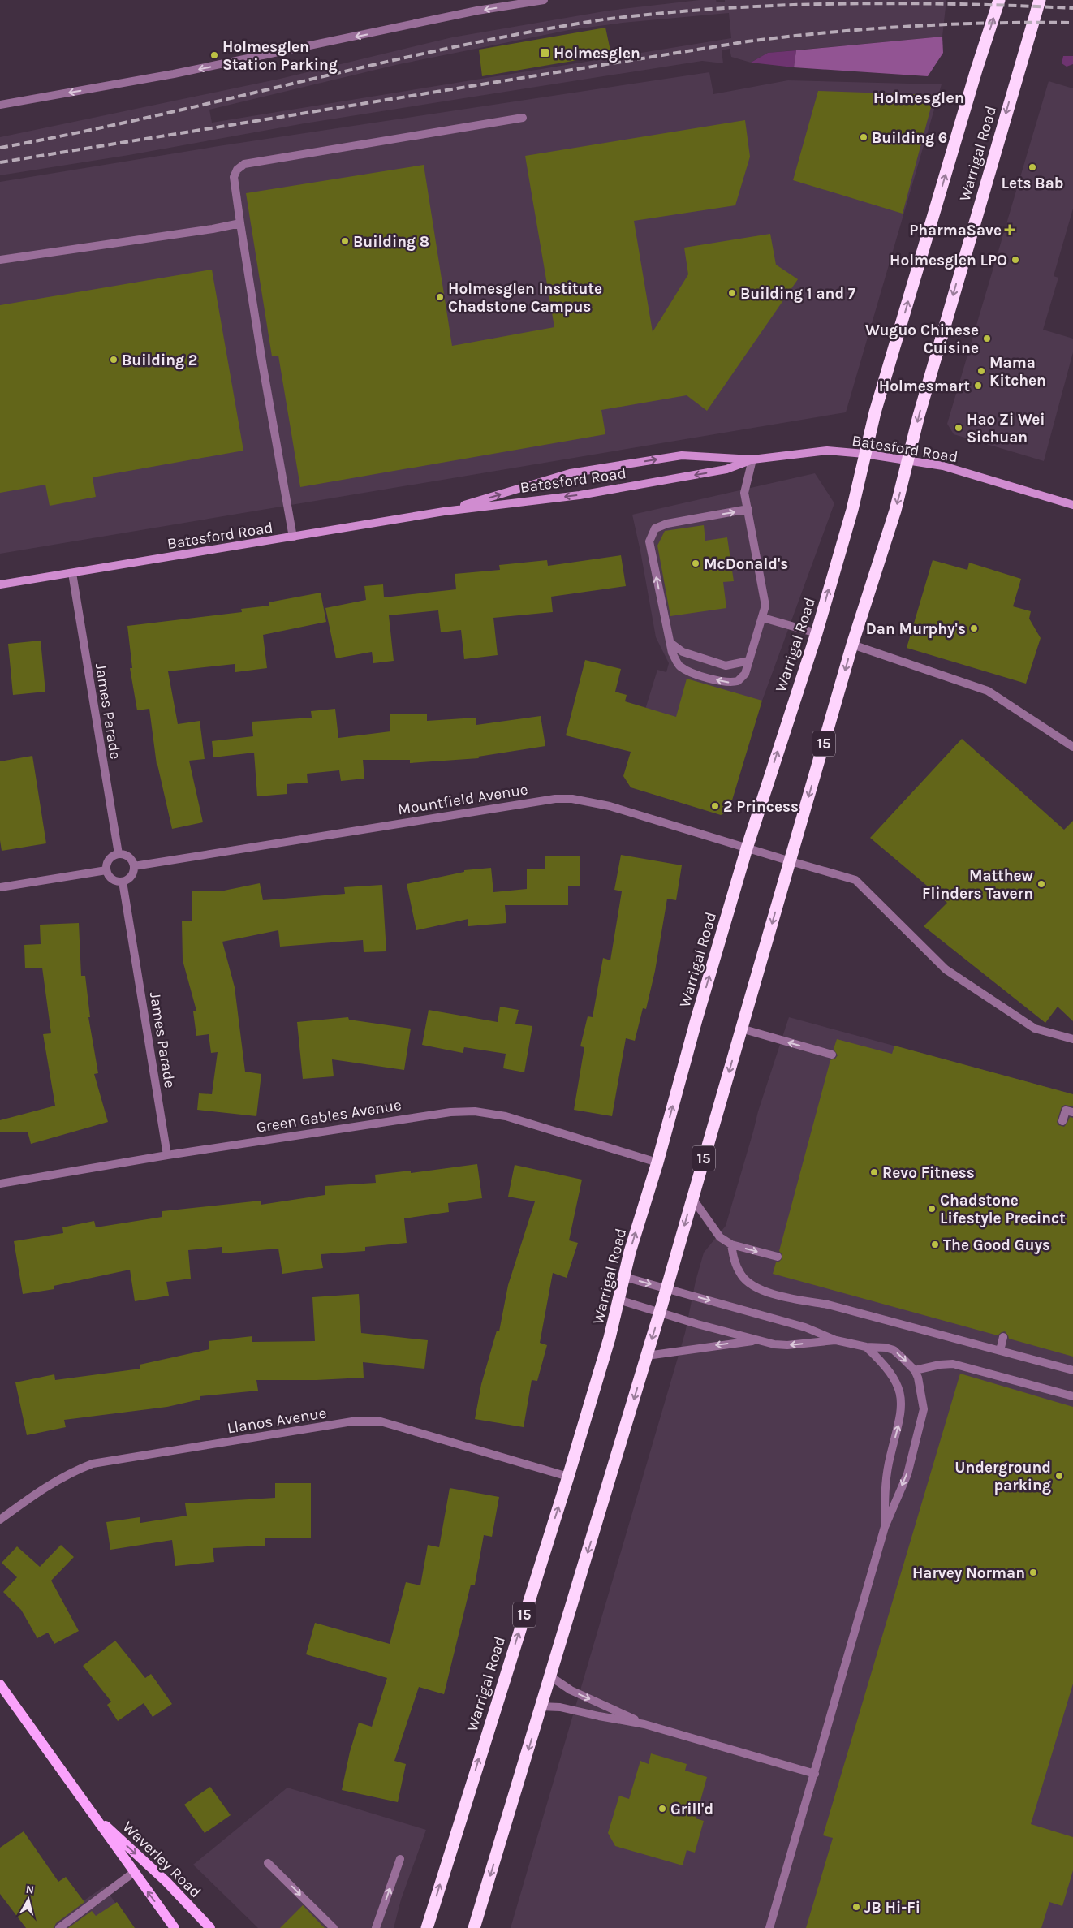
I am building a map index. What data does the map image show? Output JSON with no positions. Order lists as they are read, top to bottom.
{
  "streets": {
    "highway": ["Warrigal Road", "15"],
    "main road": ["Batesford Road", "Waverley Road"],
    "street": [
      "James Parade",
      "Mountfield Avenue",
      "Green Gables Avenue",
      "Llanos Avenue"
    ]
  },
  "crossings": [
    ["Warrigal Road", "Batesford Road"],
    ["Warrigal Road", "Mountfield Avenue"],
    ["Warrigal Road", "Green Gables Avenue"],
    ["Warrigal Road", "Llanos Avenue"],
    ["Batesford Road", "James Parade"],
    ["James Parade", "Mountfield Avenue"],
    ["James Parade", "Green Gables Avenue"]
  ],
  "districts": ["Holmesglen"],
  "places": {
    "transit": ["Holmesglen"],
    "other": [
      "Holmesglen Station Parking",
      "Building 6",
      "Lets Bab",
      "Building 8",
      "Holmesglen LPO",
      "Building 1 and 7",
      "Holmesglen Institute Chadstone Campus",
      "Wuguo Chinese Cuisine",
      "Building 2",
      "Mama Kitchen",
      "Holmesmart",
      "Hao Zi Wei Sichuan",
      "McDonald's",
      "Dan Murphy's",
      "2 Princess",
      "Matthew Flinders Tavern",
      "Revo Fitness",
      "Chadstone Lifestyle Precinct",
      "The Good Guys",
      "Underground parking",
      "Harvey Norman",
      "Grill'd",
      "JB Hi-Fi"
    ],
    "health": ["PharmaSave"]
  },
  "north": "top"
}
